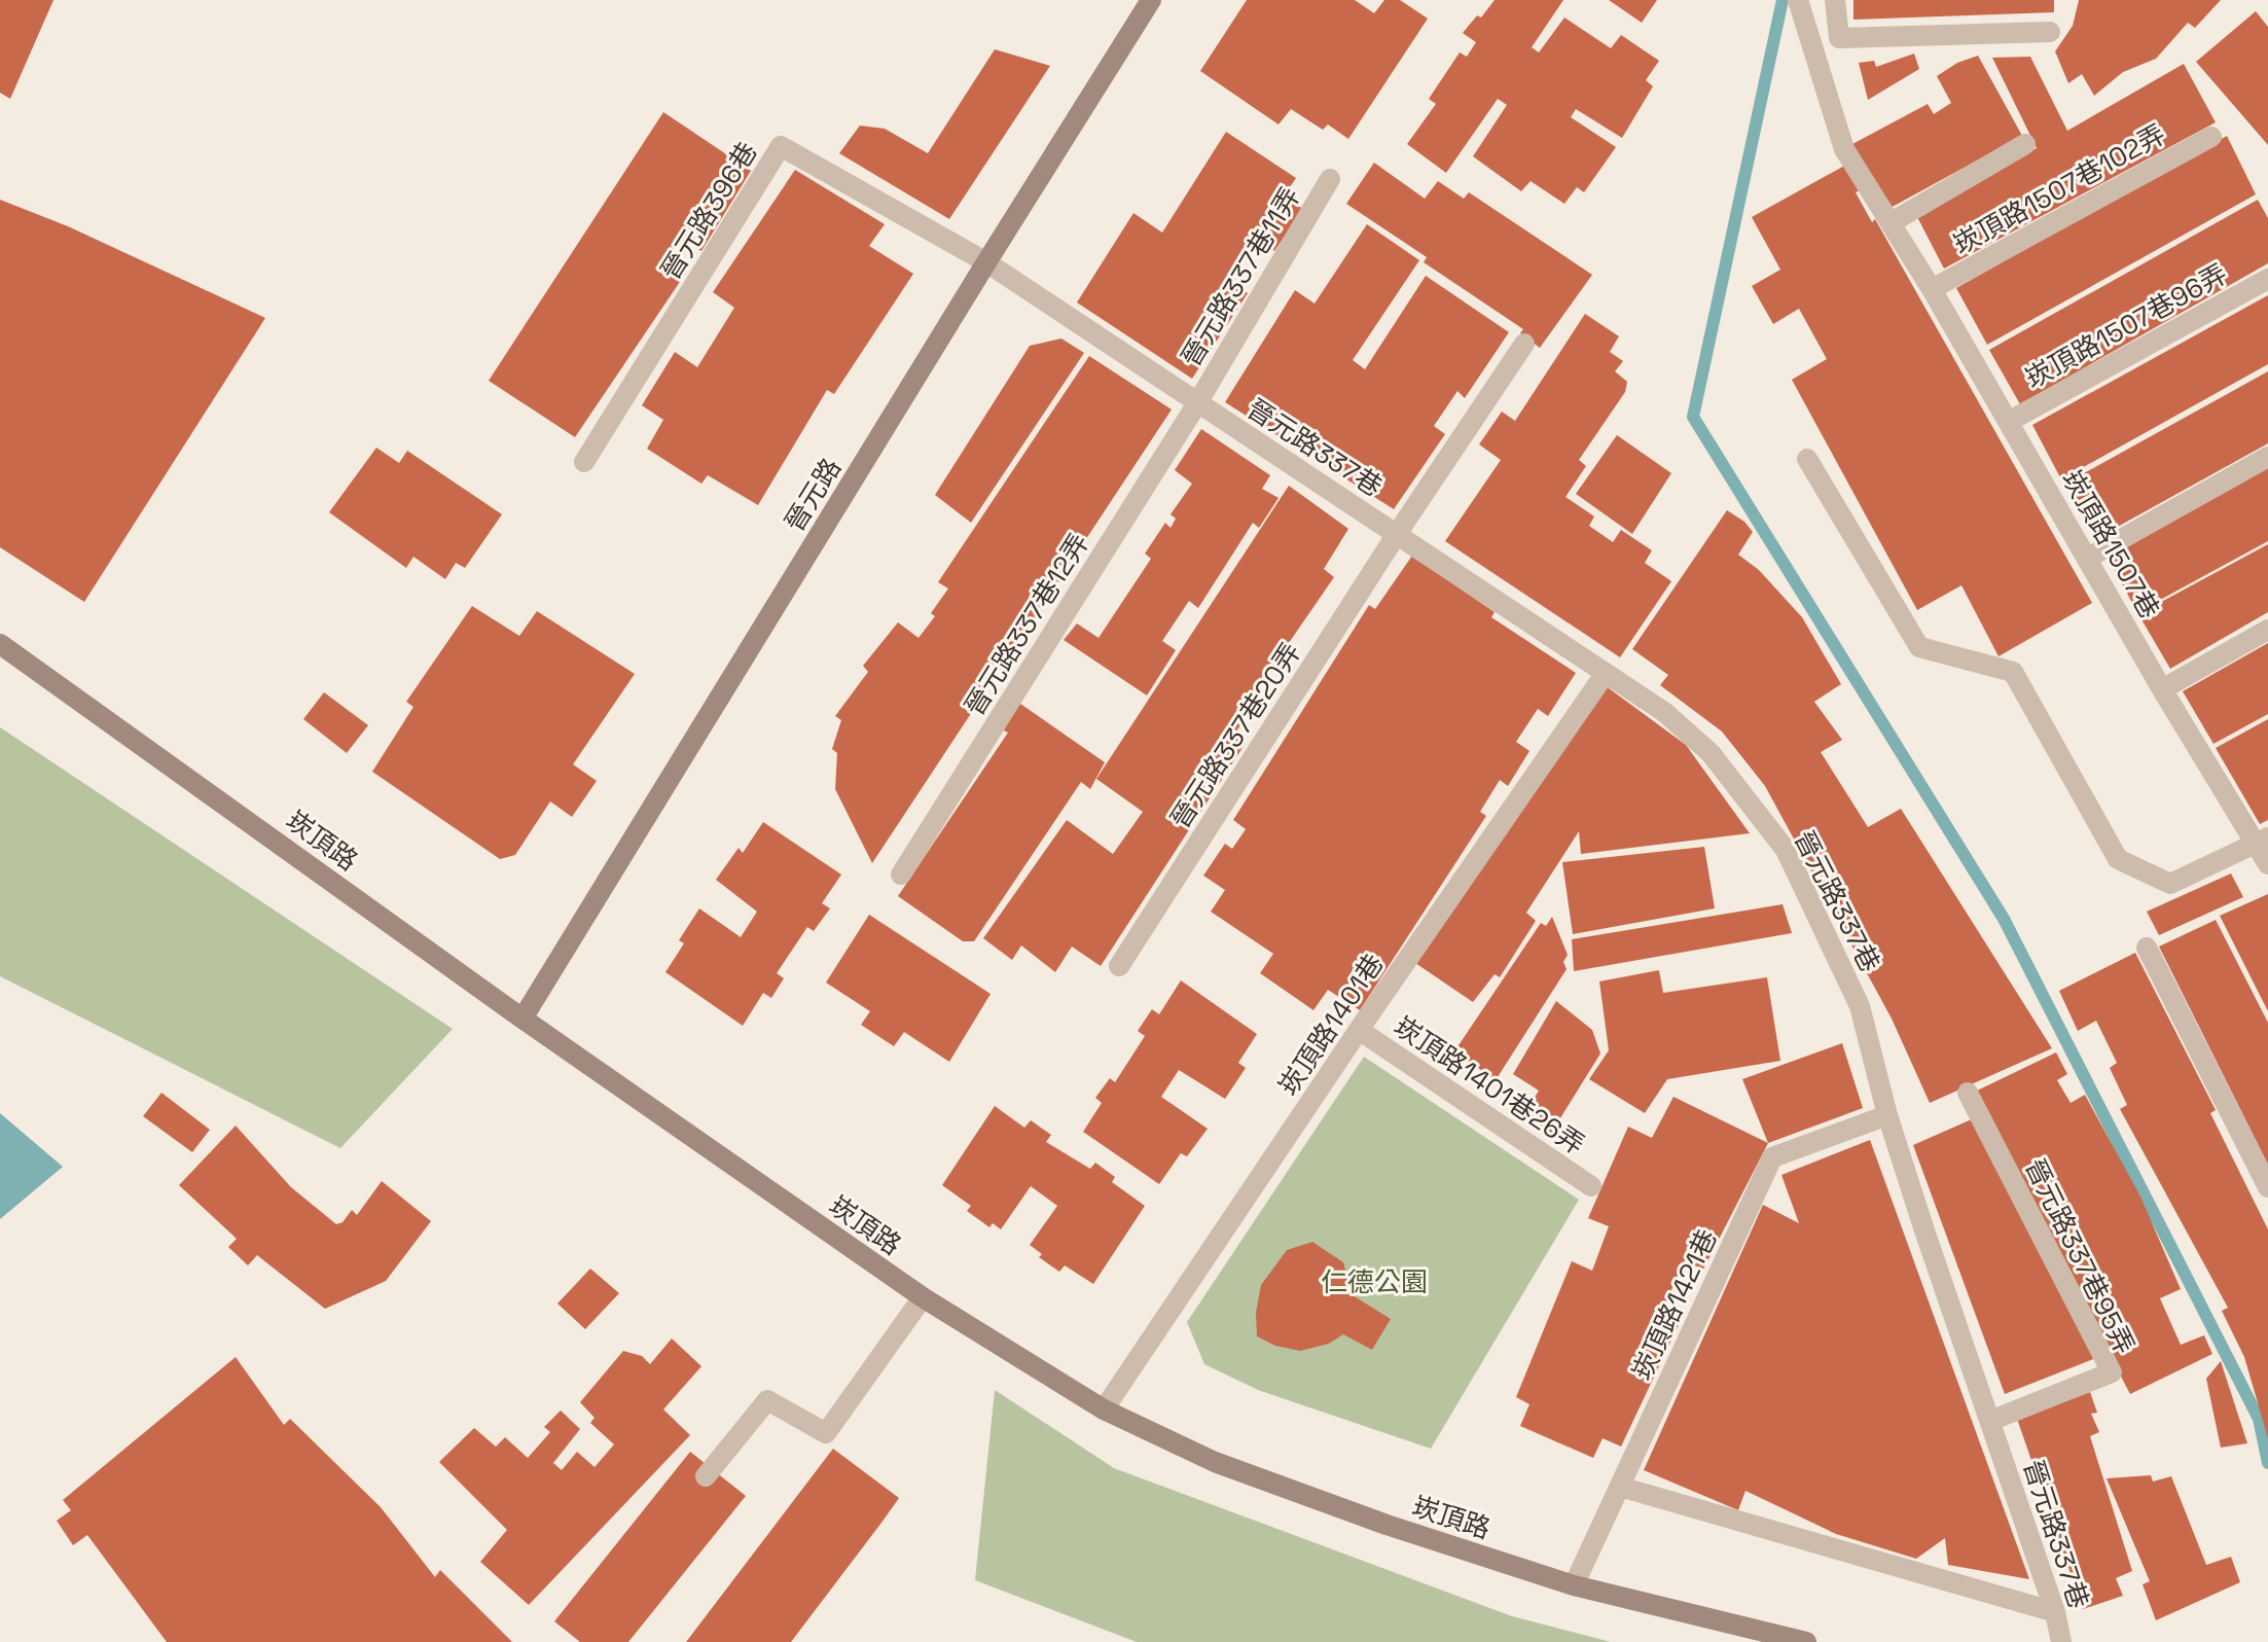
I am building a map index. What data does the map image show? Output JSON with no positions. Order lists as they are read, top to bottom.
{
  "streets": {
    "street": [
      "崁頂路1507巷102弄",
      "晉元路396巷",
      "晉元路337巷11弄",
      "崁頂路1507巷96弄",
      "晉元路337巷",
      "晉元路",
      "崁頂路1507巷",
      "晉元路337巷12弄",
      "晉元路337巷20弄",
      "崁頂路",
      "崁頂路1401巷",
      "崁頂路1401巷26弄",
      "晉元路337巷95弄",
      "崁頂路1421巷"
    ]
  },
  "crossings": [
    ["崁頂路1507巷102弄", "崁頂路1507巷"],
    ["晉元路396巷", "晉元路337巷"],
    ["晉元路396巷", "晉元路"],
    ["晉元路337巷11弄", "晉元路337巷"],
    ["晉元路337巷11弄", "晉元路337巷12弄"],
    ["崁頂路1507巷96弄", "崁頂路1507巷"],
    ["晉元路337巷", "晉元路"],
    ["晉元路337巷", "晉元路337巷12弄"],
    ["晉元路337巷", "晉元路337巷20弄"],
    ["晉元路337巷", "崁頂路1401巷"],
    ["晉元路337巷", "晉元路337巷95弄"],
    ["晉元路337巷", "崁頂路1421巷"],
    ["晉元路", "崁頂路"],
    ["崁頂路", "崁頂路1401巷"],
    ["崁頂路", "崁頂路1421巷"],
    ["崁頂路1401巷", "崁頂路1401巷26弄"]
  ],
  "parks": ["仁德公園"]
}
